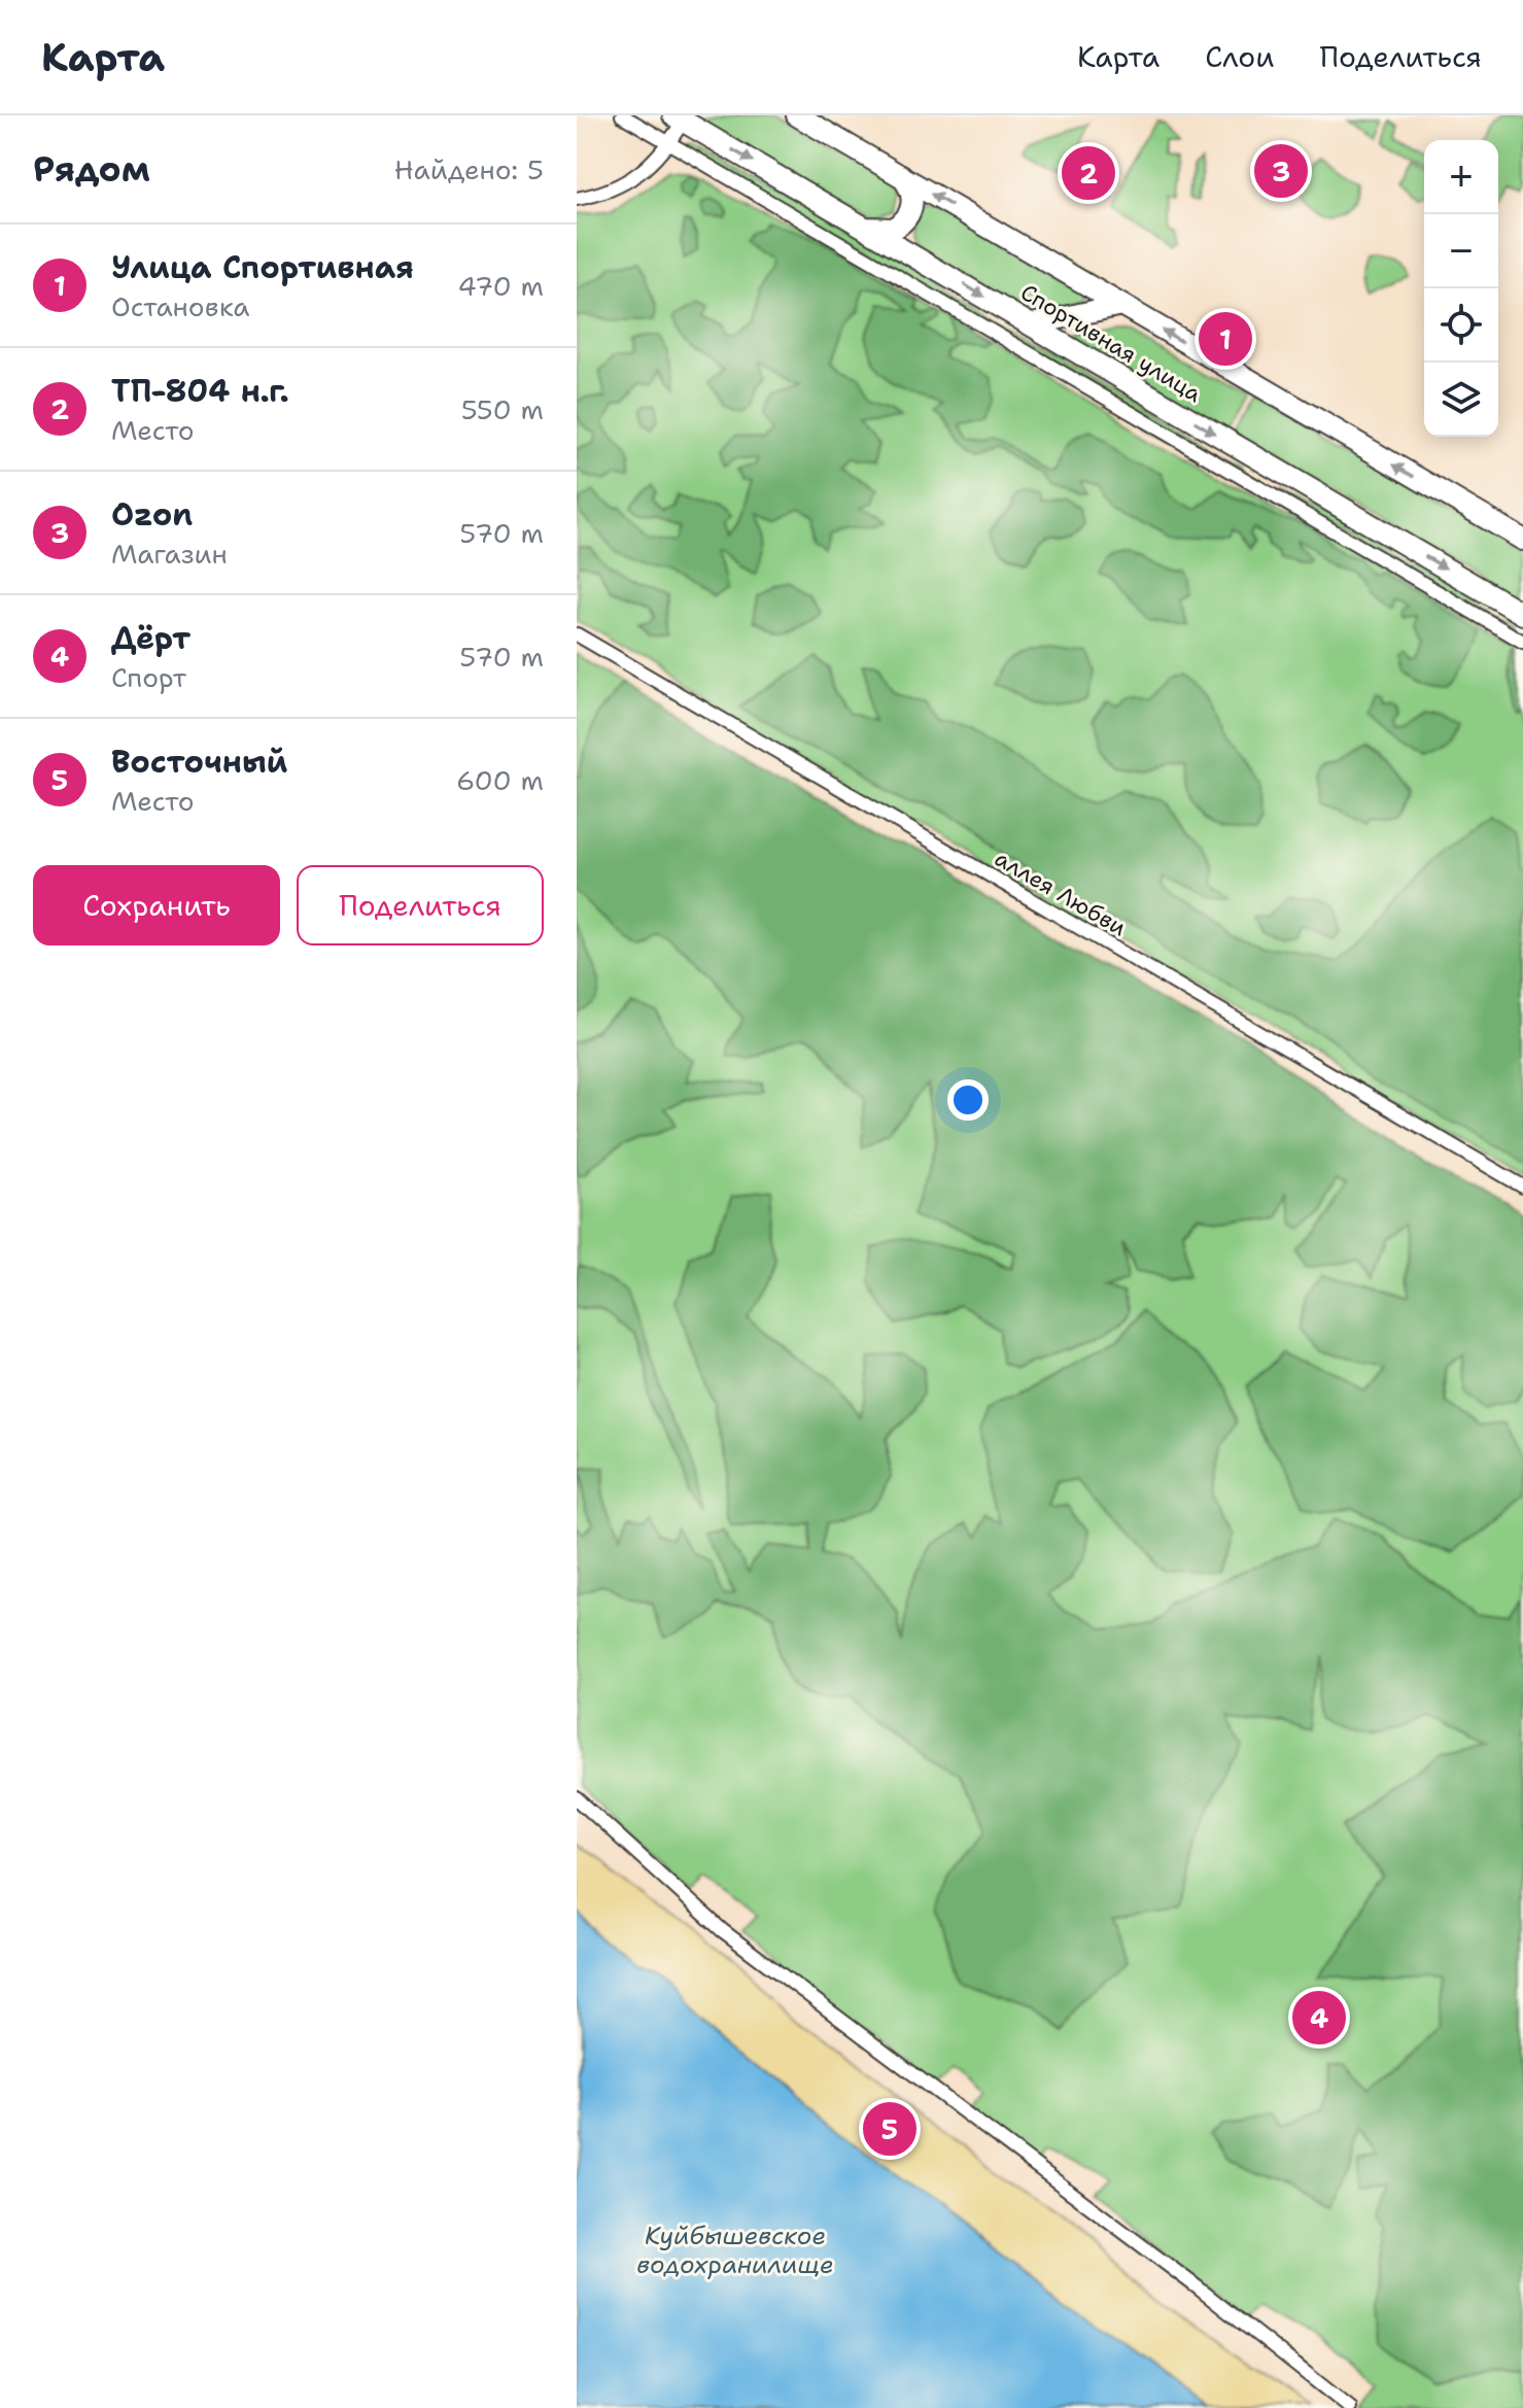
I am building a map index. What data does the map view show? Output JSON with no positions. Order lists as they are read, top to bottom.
{
  "streets": {
    "main road": ["Спортивная улица"],
    "street": ["аллея Любви"]
  },
  "water": ["Куйбышевское водохранилище"],
  "page": {
    "header": "Карта",
    "nav": ["Карта", "Слои", "Поделиться"],
    "heading": ["Рядом", "Найдено: 5"],
    "map_buttons": ["+", "−"],
    "pins": [
      "3",
      "2",
      "1",
      "4",
      "5"
    ],
    "list": [
      {
        "mark": "1",
        "name": "Улица Спортивная",
        "note": "Остановка",
        "value": "470 m"
      },
      {
        "mark": "2",
        "name": "ТП-804 н.г.",
        "note": "Место",
        "value": "550 m"
      },
      {
        "mark": "3",
        "name": "Ozon",
        "note": "Магазин",
        "value": "570 m"
      },
      {
        "mark": "4",
        "name": "Дёрт",
        "note": "Спорт",
        "value": "570 m"
      },
      {
        "mark": "5",
        "name": "Восточный",
        "note": "Место",
        "value": "600 m"
      }
    ],
    "buttons": ["Сохранить", "Поделиться"]
  }
}
